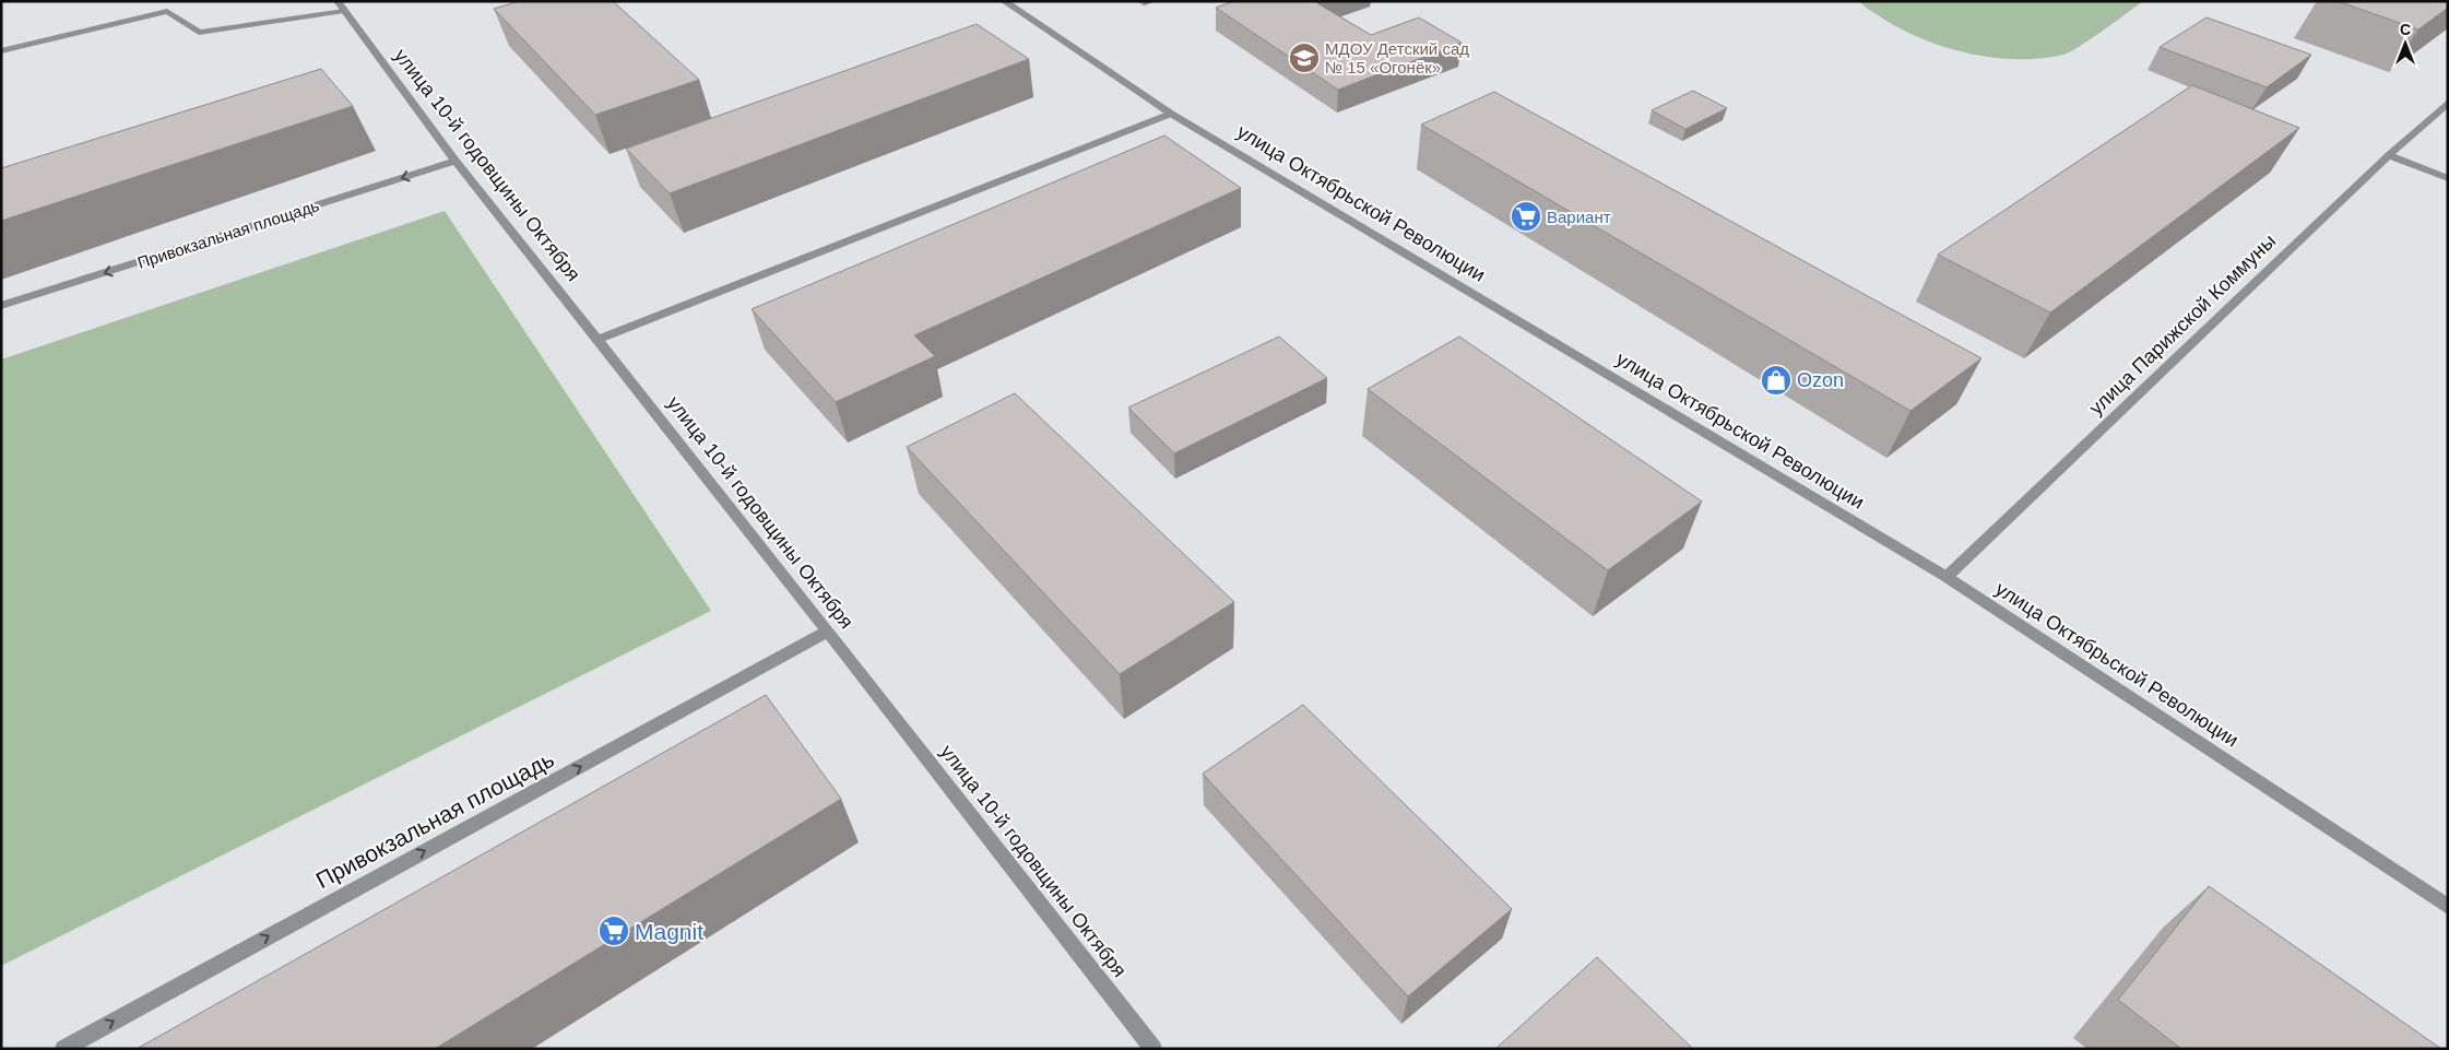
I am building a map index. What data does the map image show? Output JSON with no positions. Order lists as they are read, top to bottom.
{
  "streets": {
    "street": [
      "улица 10-й годовщины Октября",
      "улица Октябрьской Революции",
      "Привокзальная площадь",
      "улица Парижской Коммуны"
    ]
  },
  "crossings": [
    ["улица 10-й годовщины Октября", "Привокзальная площадь"],
    ["улица Октябрьской Революции", "улица Парижской Коммуны"]
  ],
  "places": {
    "school or university": ["МДОУ Детский сад № 15 «Огонёк»"],
    "supermarket": ["Вариант", "Magnit"],
    "shop": ["Ozon"]
  },
  "north": "top"
}
